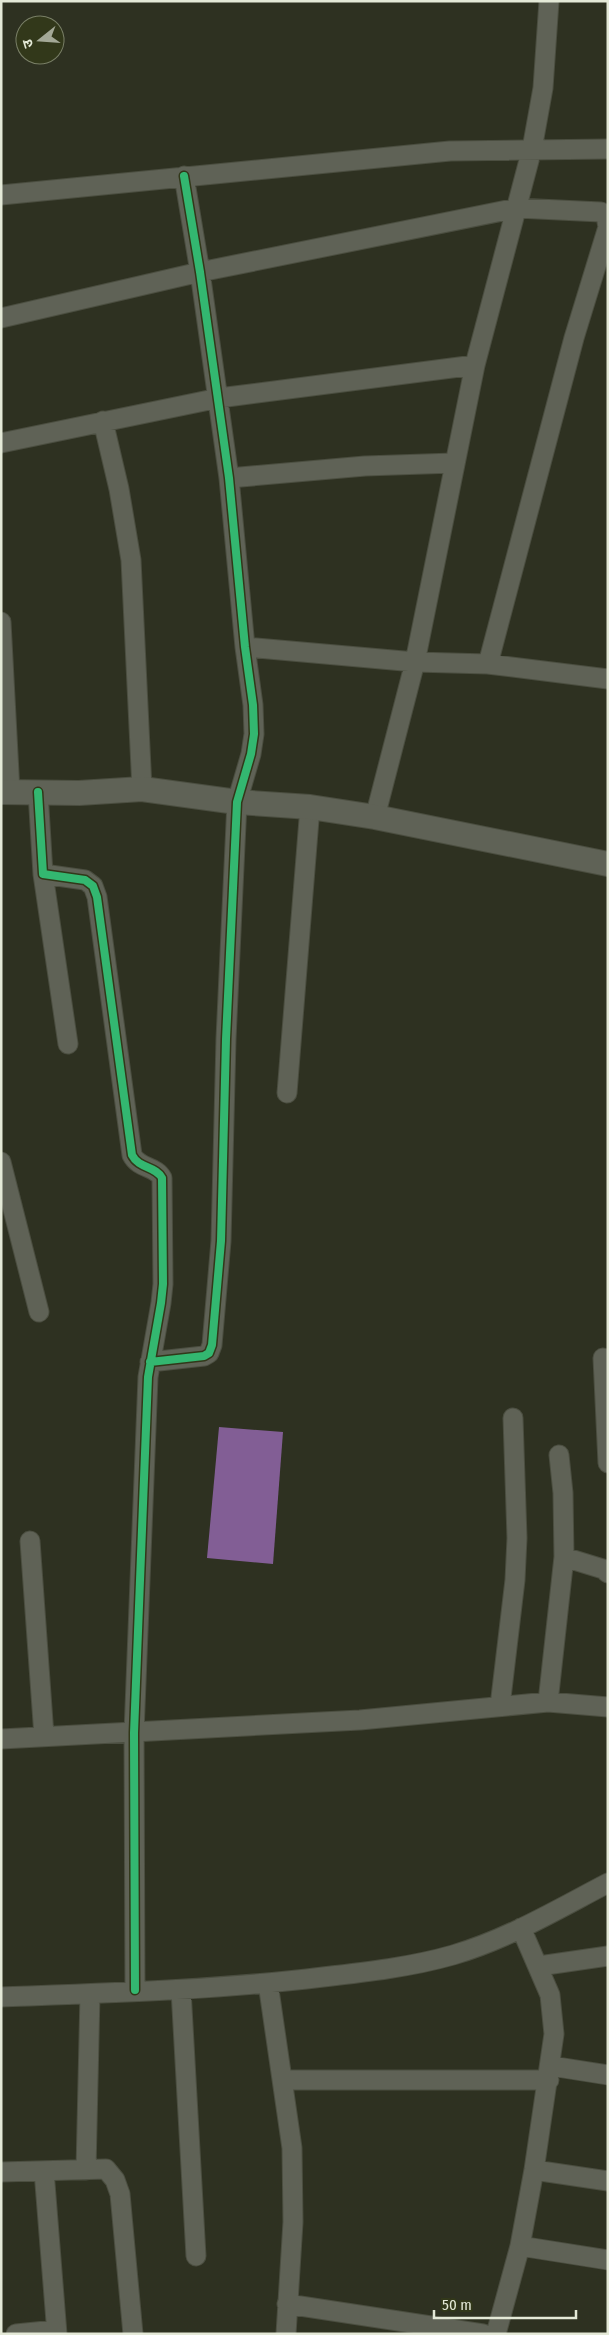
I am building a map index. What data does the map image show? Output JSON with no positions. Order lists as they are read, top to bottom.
{
  "scale_bar": "50 m",
  "north": "left"
}
